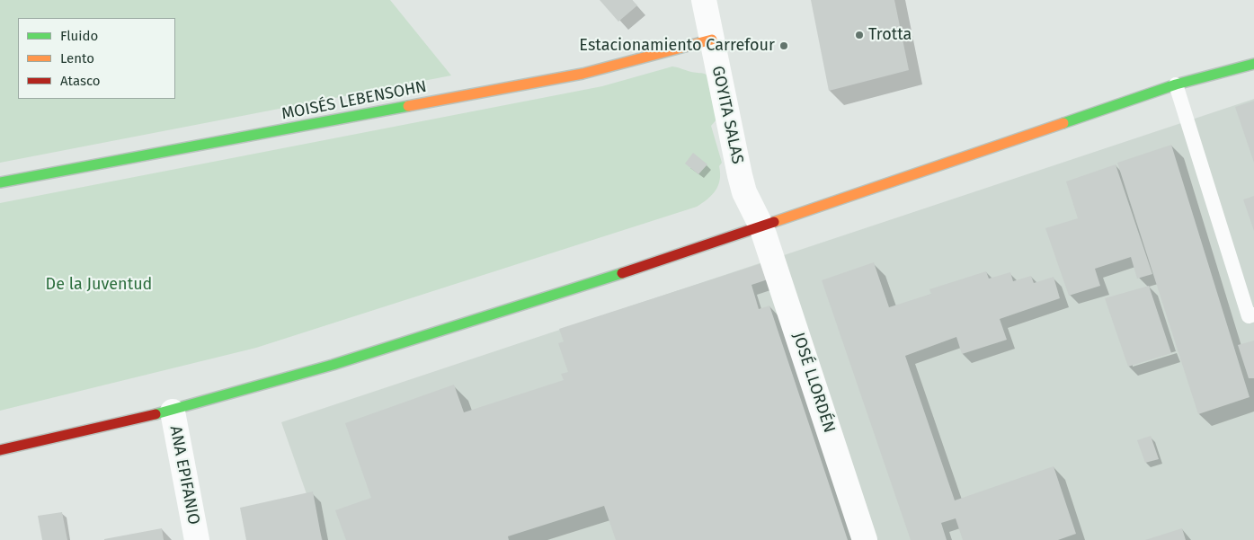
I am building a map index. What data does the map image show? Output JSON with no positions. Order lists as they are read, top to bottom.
{
  "streets": {
    "main road": ["MOISÉS LEBENSOHN"],
    "street": ["GOYITA SALAS", "JOSÉ LLORDÉN", "ANA EPIFANIO"]
  },
  "crossings": [
    ["MOISÉS LEBENSOHN", "GOYITA SALAS"],
    ["GOYITA SALAS", "JOSÉ LLORDÉN"]
  ],
  "parks": ["De la Juventud"],
  "places": ["Trotta", "Estacionamiento Carrefour"],
  "legend": ["Fluido", "Lento", "Atasco"]
}
